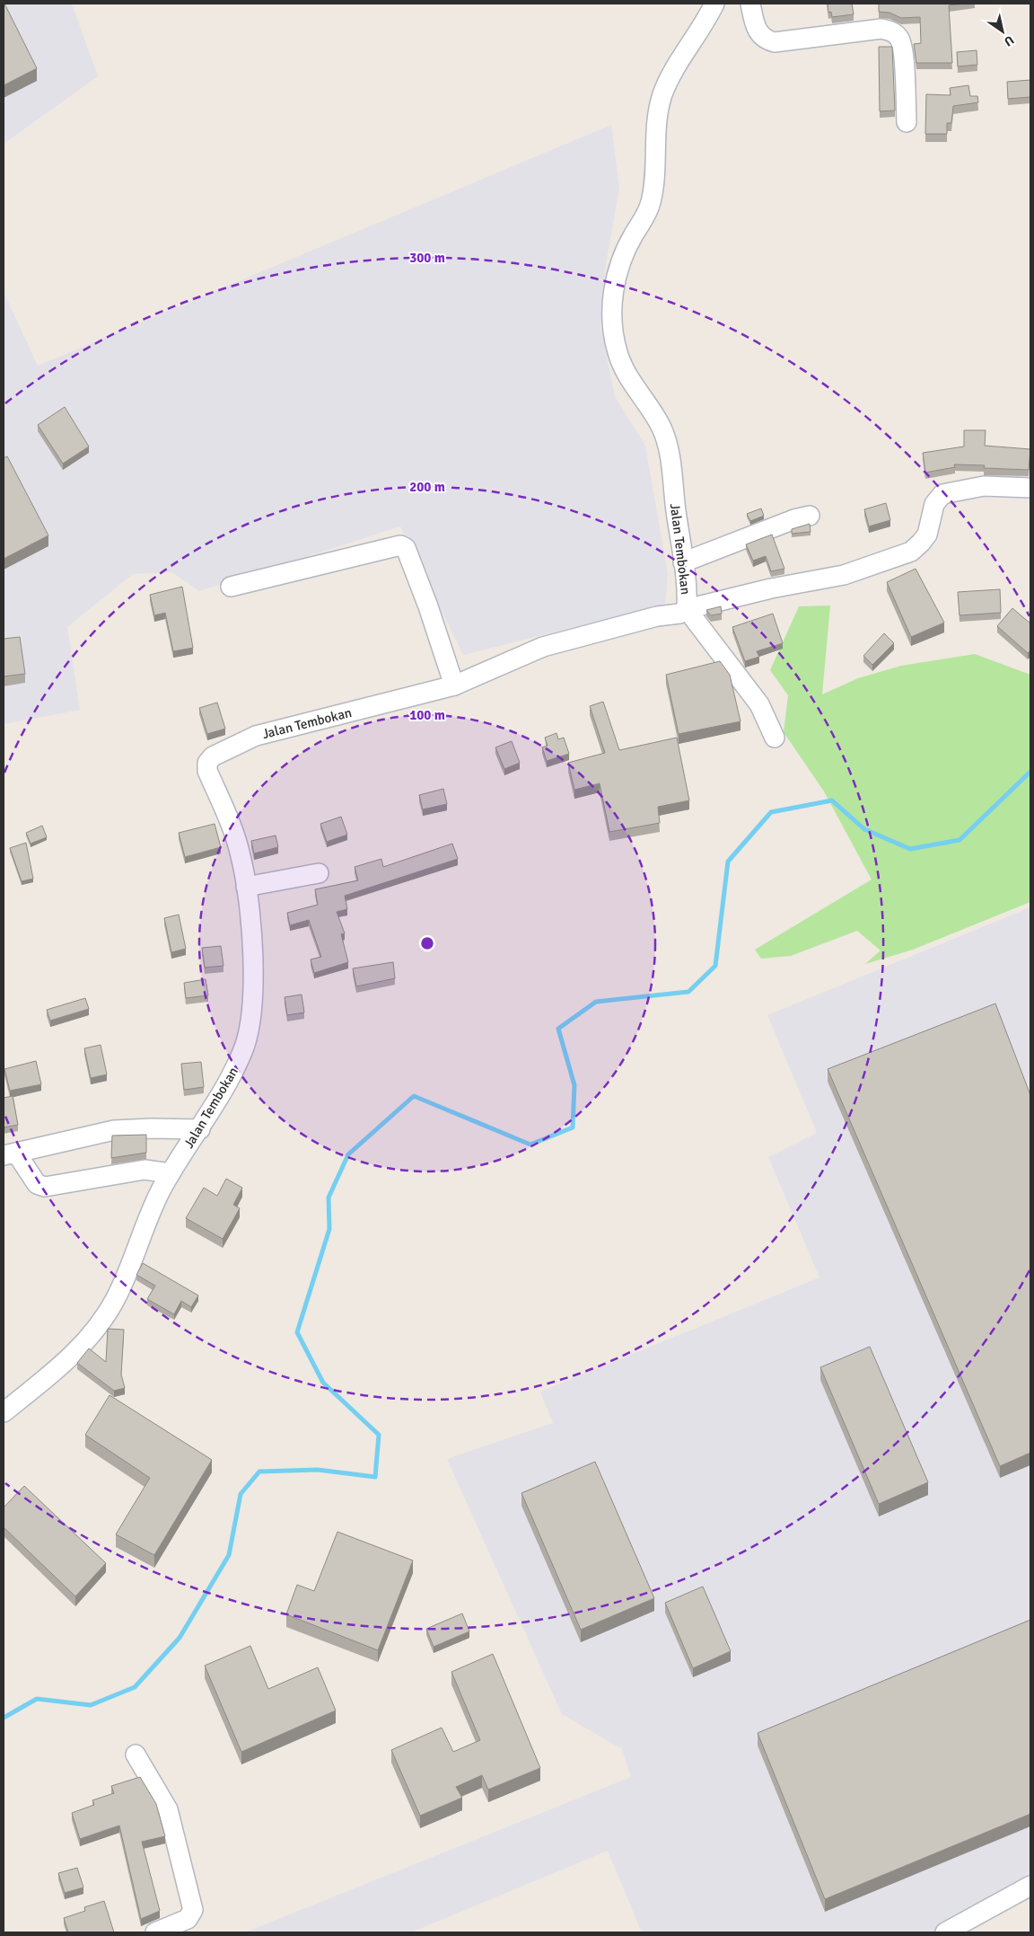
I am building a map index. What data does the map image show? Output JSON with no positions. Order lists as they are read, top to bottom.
{
  "streets": {
    "street": ["Jalan Tembokan"]
  },
  "north": "bottom right",
  "rings": ["300 m", "200 m", "100 m"]
}
